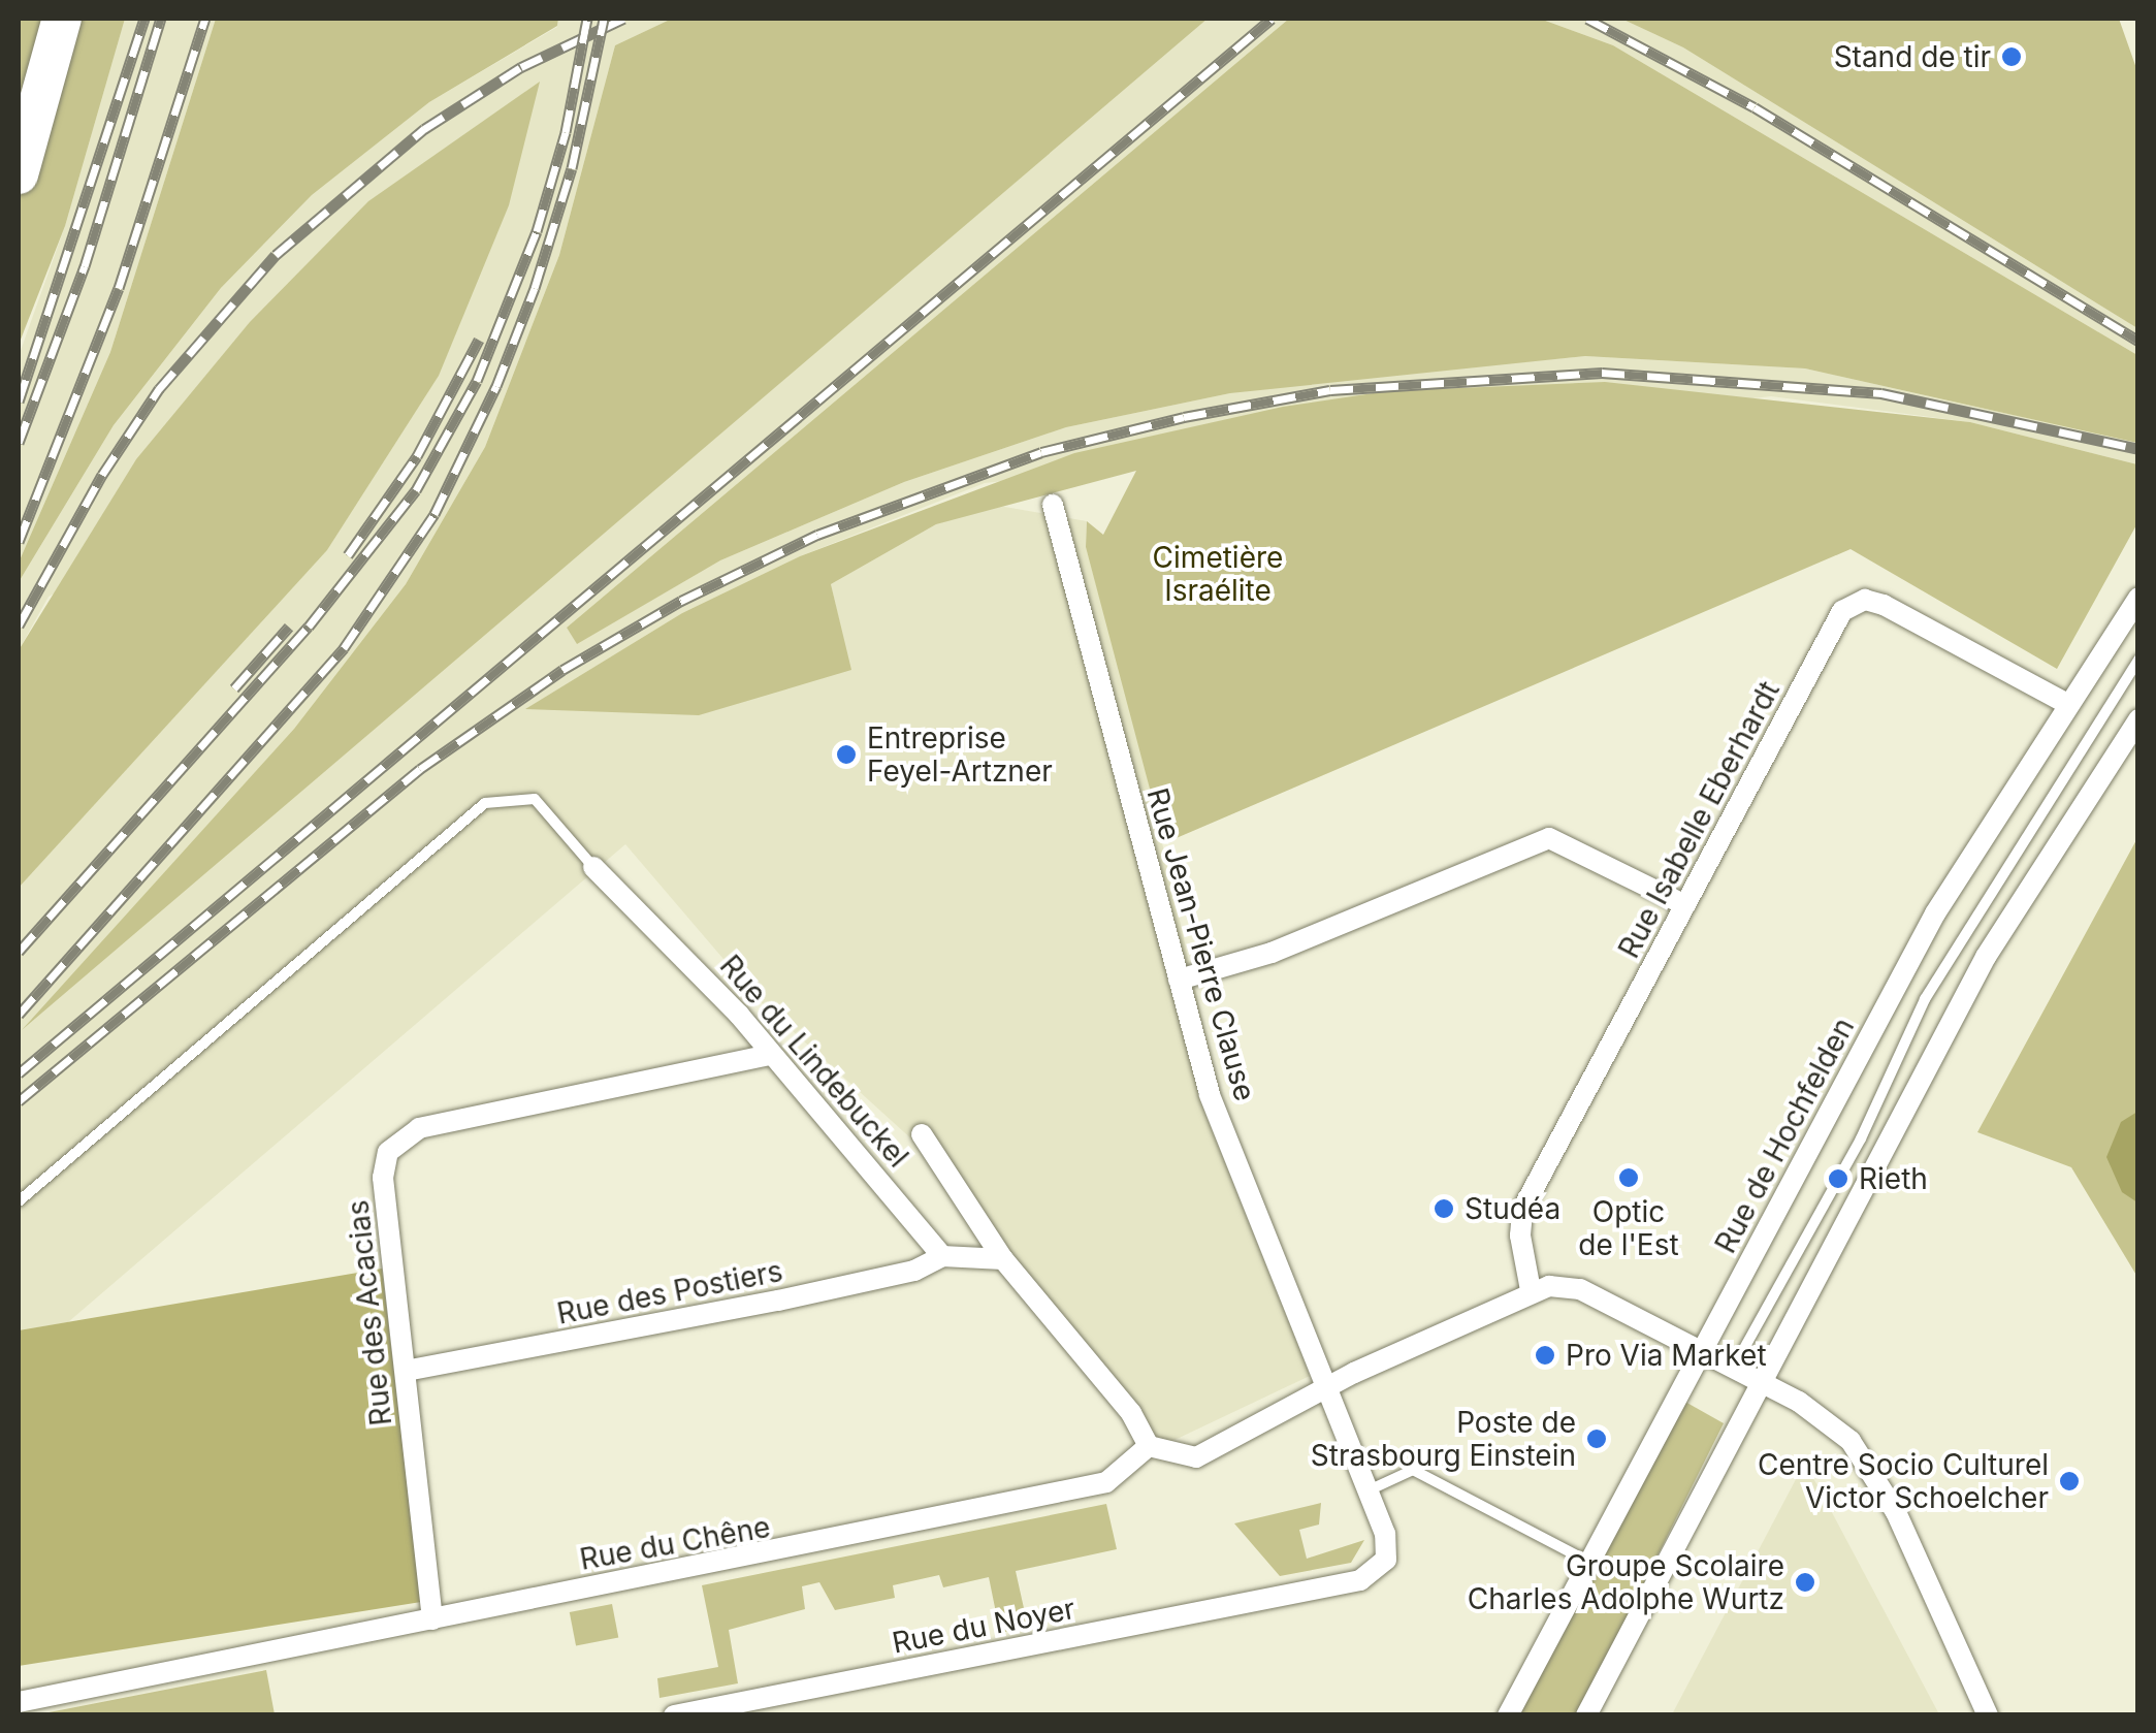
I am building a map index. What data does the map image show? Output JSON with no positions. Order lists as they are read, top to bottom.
{
  "streets": {
    "street": [
      "Rue Isabelle Eberhardt",
      "Rue Jean-Pierre Clause",
      "Rue du Lindebuckel",
      "Rue de Hochfelden",
      "Rue des Postiers",
      "Rue des Acacias",
      "Rue du Chêne",
      "Rue du Noyer"
    ]
  },
  "crossings": [
    ["Rue Isabelle Eberhardt", "Rue de Hochfelden"],
    ["Rue Jean-Pierre Clause", "Rue du Noyer"],
    ["Rue du Lindebuckel", "Rue des Postiers"],
    ["Rue du Lindebuckel", "Rue des Acacias"],
    ["Rue des Postiers", "Rue des Acacias"],
    ["Rue des Acacias", "Rue du Chêne"]
  ],
  "parks": ["Cimetière Israélite"],
  "places": [
    "Stand de tir",
    "Entreprise Feyel-Artzner",
    "Optic de l'Est",
    "Rieth",
    "Studéa",
    "Pro Via Market",
    "Poste de Strasbourg Einstein",
    "Centre Socio Culturel Victor Schoelcher",
    "Groupe Scolaire Charles Adolphe Wurtz"
  ]
}
